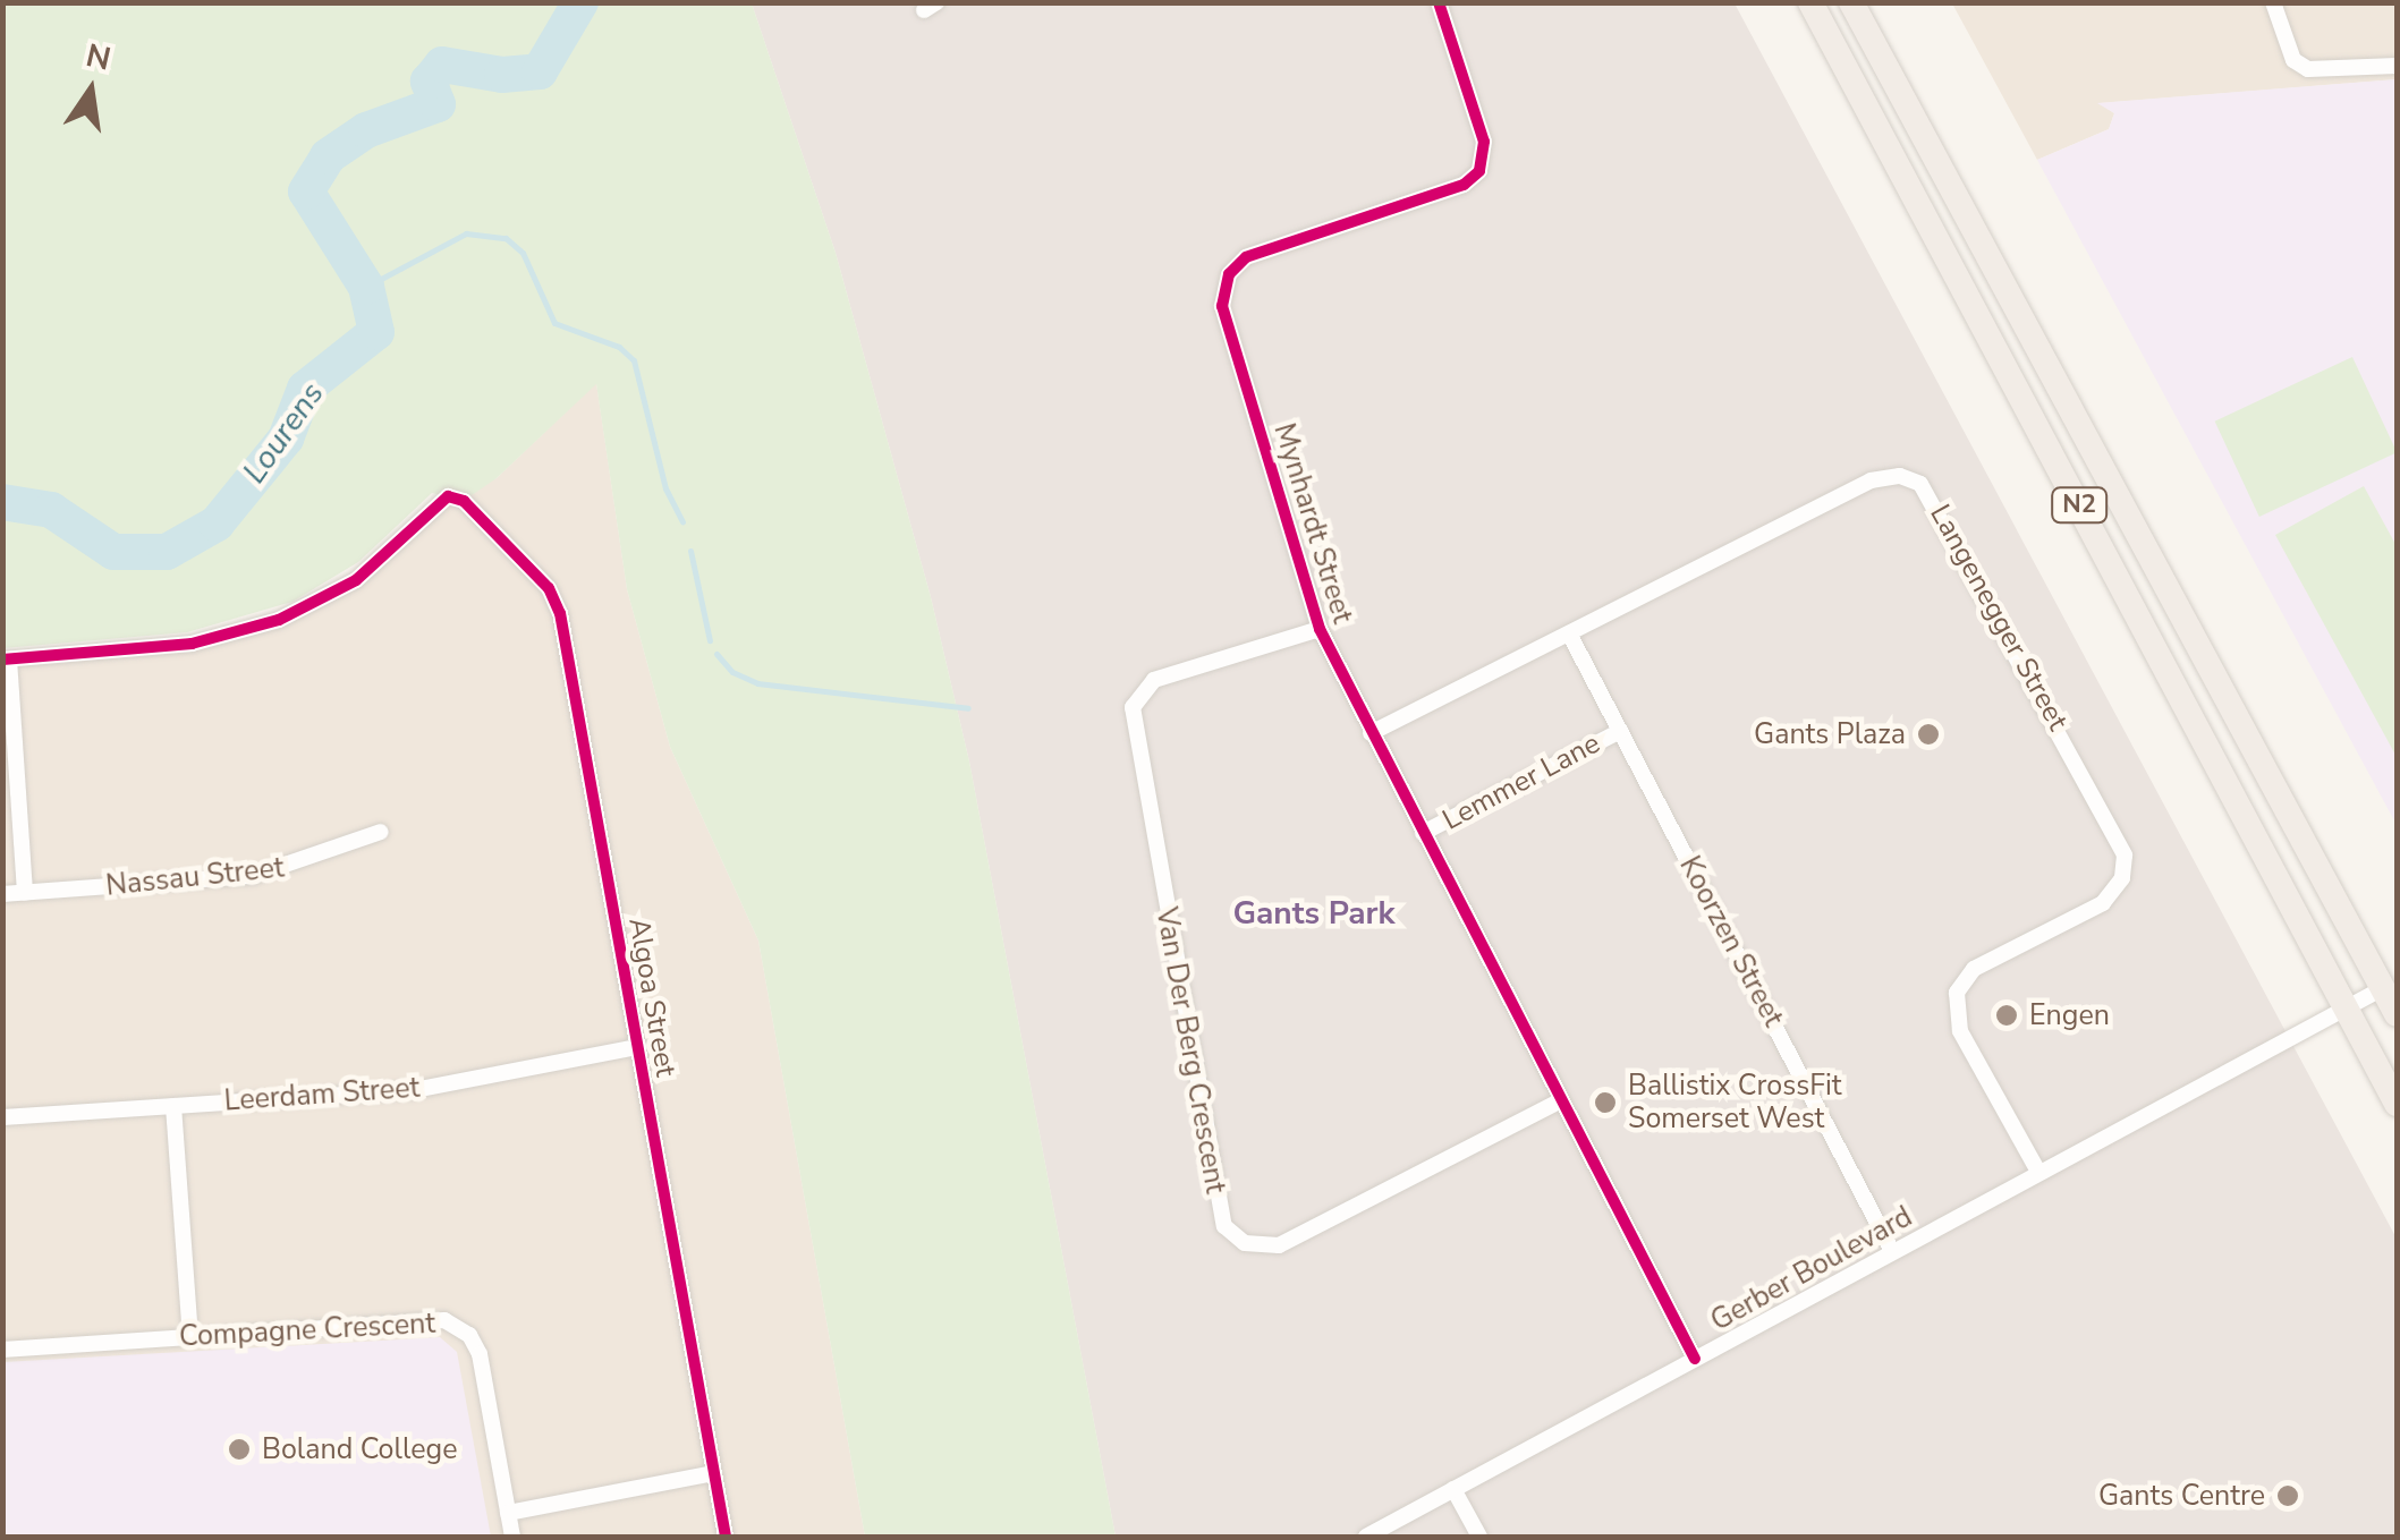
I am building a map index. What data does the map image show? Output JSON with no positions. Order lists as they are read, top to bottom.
{
  "streets": {
    "highway": ["N2"],
    "street": [
      "Mynhardt Street",
      "Langenegger Street",
      "Lemmer Lane",
      "Nassau Street",
      "Koorzen Street",
      "Algoa Street",
      "Van Der Berg Crescent",
      "Leerdam Street",
      "Gerber Boulevard",
      "Compagne Crescent"
    ]
  },
  "crossings": [
    ["N2", "Gerber Boulevard"],
    ["Mynhardt Street", "Langenegger Street"],
    ["Mynhardt Street", "Lemmer Lane"],
    ["Mynhardt Street", "Van Der Berg Crescent"],
    ["Mynhardt Street", "Gerber Boulevard"],
    ["Langenegger Street", "Koorzen Street"],
    ["Langenegger Street", "Gerber Boulevard"],
    ["Lemmer Lane", "Koorzen Street"],
    ["Koorzen Street", "Gerber Boulevard"],
    ["Algoa Street", "Leerdam Street"]
  ],
  "districts": ["Gants Park"],
  "water": ["Lourens"],
  "places": [
    "Gants Plaza",
    "Engen",
    "Ballistix CrossFit Somerset West",
    "Boland College",
    "Gants Centre"
  ],
  "north": "top"
}
